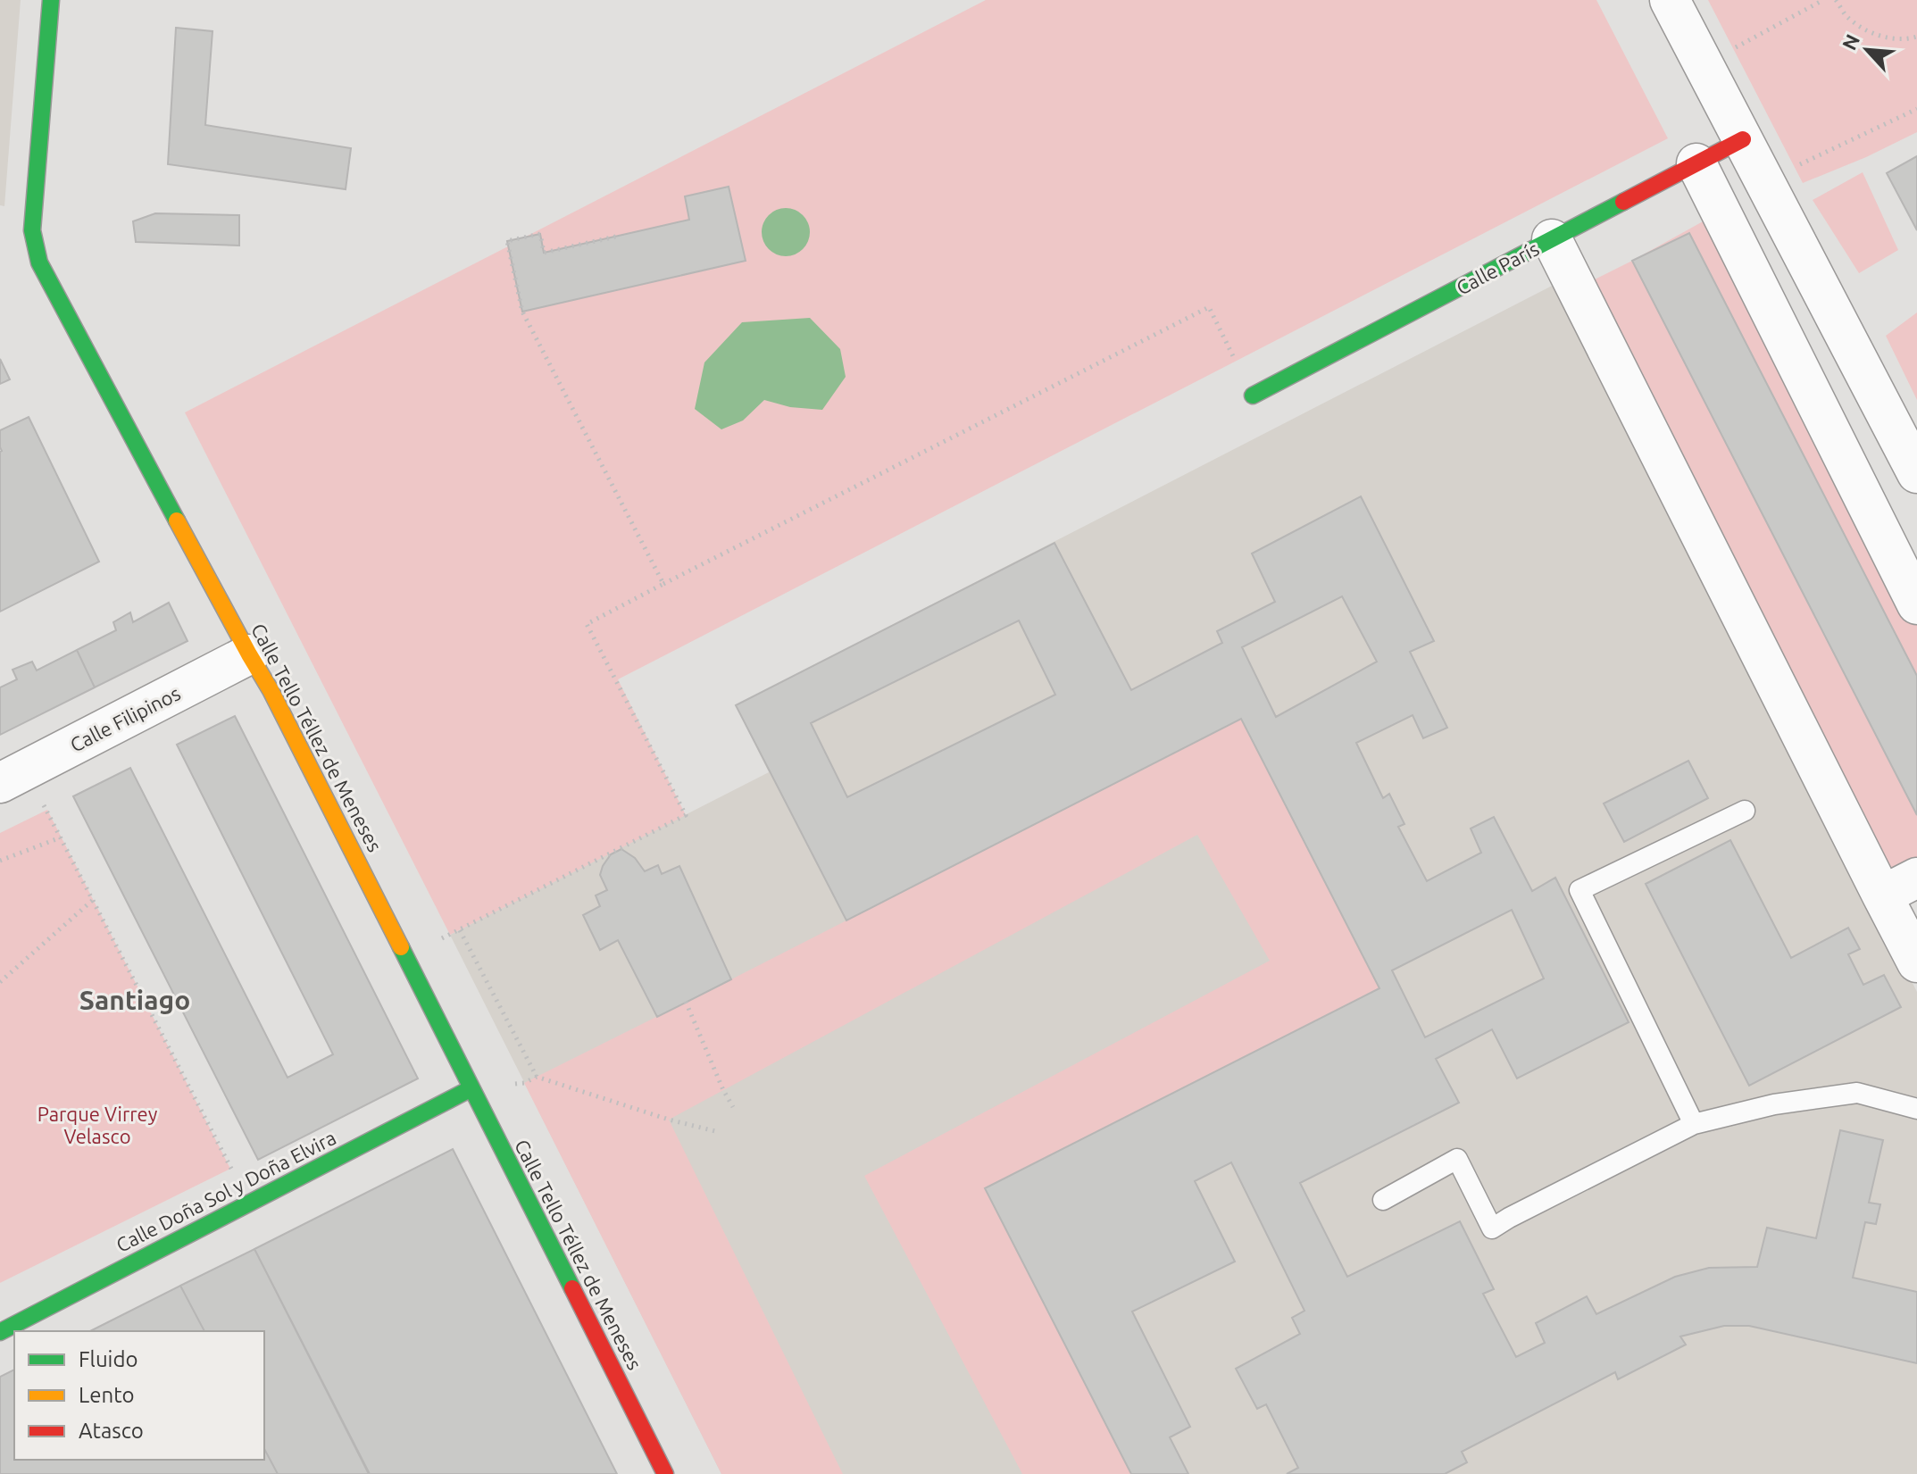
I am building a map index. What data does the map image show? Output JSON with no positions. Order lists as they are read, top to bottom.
{
  "streets": {
    "street": [
      "Calle París",
      "Calle Filipinos",
      "Calle Tello Téllez de Meneses",
      "Calle Doña Sol y Doña Elvira"
    ]
  },
  "crossings": [
    ["Calle Filipinos", "Calle Tello Téllez de Meneses"],
    ["Calle Tello Téllez de Meneses", "Calle Doña Sol y Doña Elvira"]
  ],
  "districts": ["Santiago"],
  "parks": ["Parque Virrey Velasco"],
  "legend": ["Fluido", "Lento", "Atasco"],
  "north": "top left"
}
